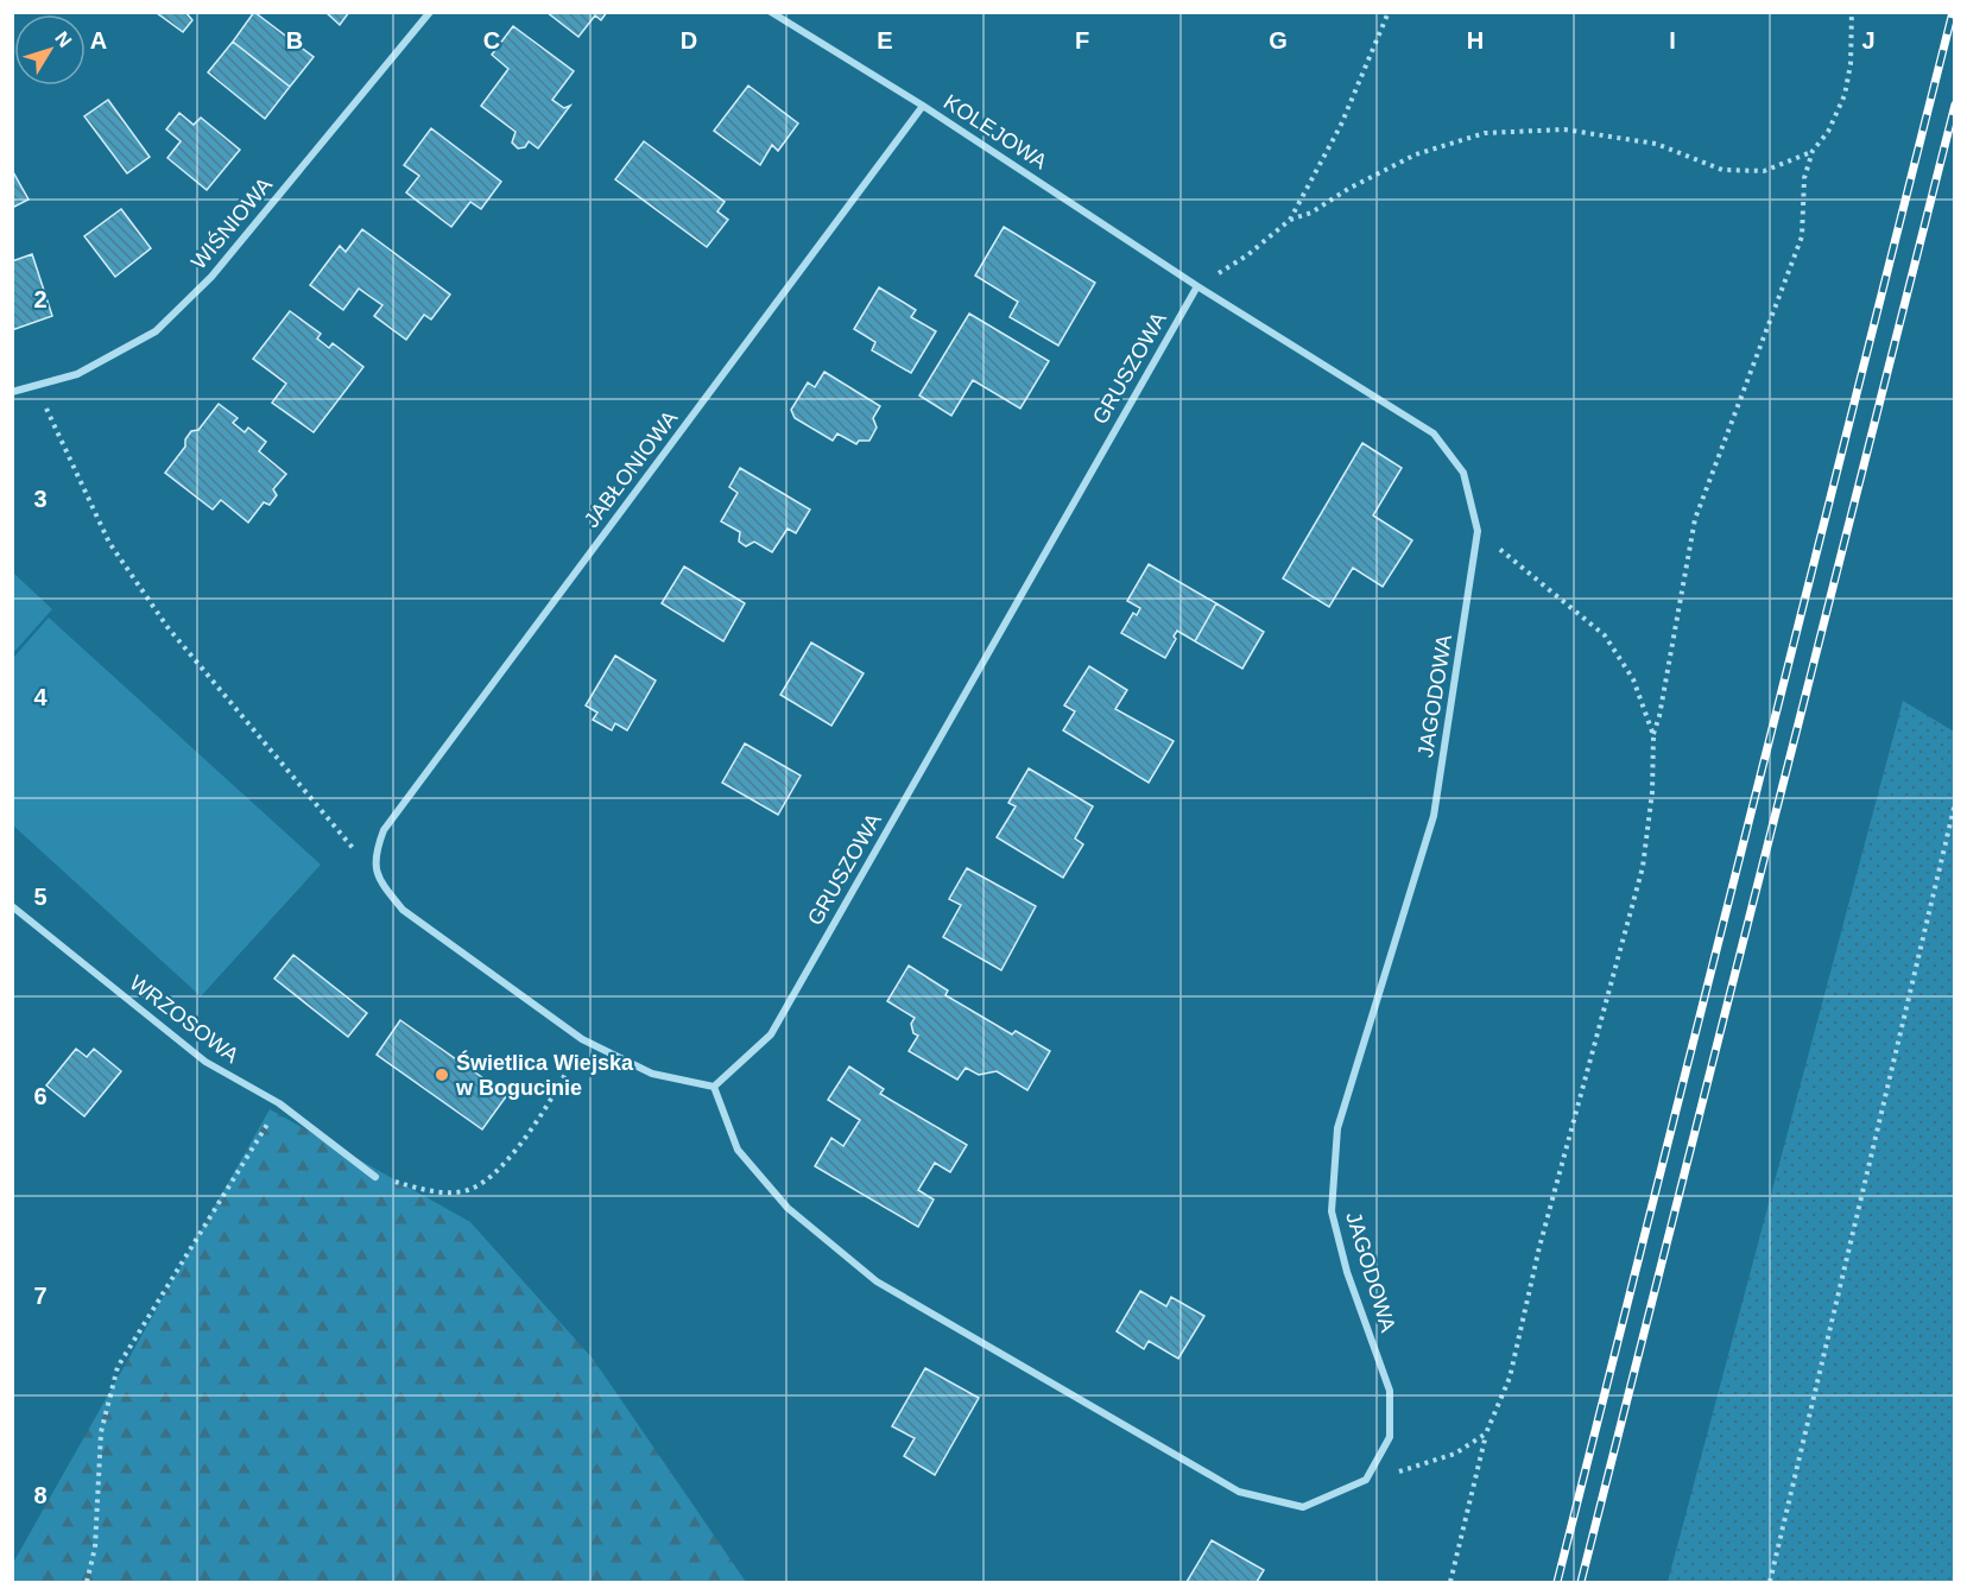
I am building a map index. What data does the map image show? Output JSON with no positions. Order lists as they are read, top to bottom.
{
  "streets": {
    "street": [
      "KOLEJOWA",
      "WIŚNIOWA",
      "GRUSZOWA",
      "JABŁONIOWA",
      "JAGODOWA",
      "WRZOSOWA"
    ]
  },
  "crossings": [
    ["KOLEJOWA", "GRUSZOWA"],
    ["KOLEJOWA", "JABŁONIOWA"],
    ["KOLEJOWA", "JAGODOWA"],
    ["GRUSZOWA", "JAGODOWA"]
  ],
  "places": ["Świetlica Wiejska w Bogucinie"],
  "north": "top right",
  "grid": {
    "columns": [
      "A",
      "B",
      "C",
      "D",
      "E",
      "F",
      "G",
      "H",
      "I",
      "J"
    ],
    "rows": [
      "2",
      "3",
      "4",
      "5",
      "6",
      "7",
      "8"
    ]
  }
}
